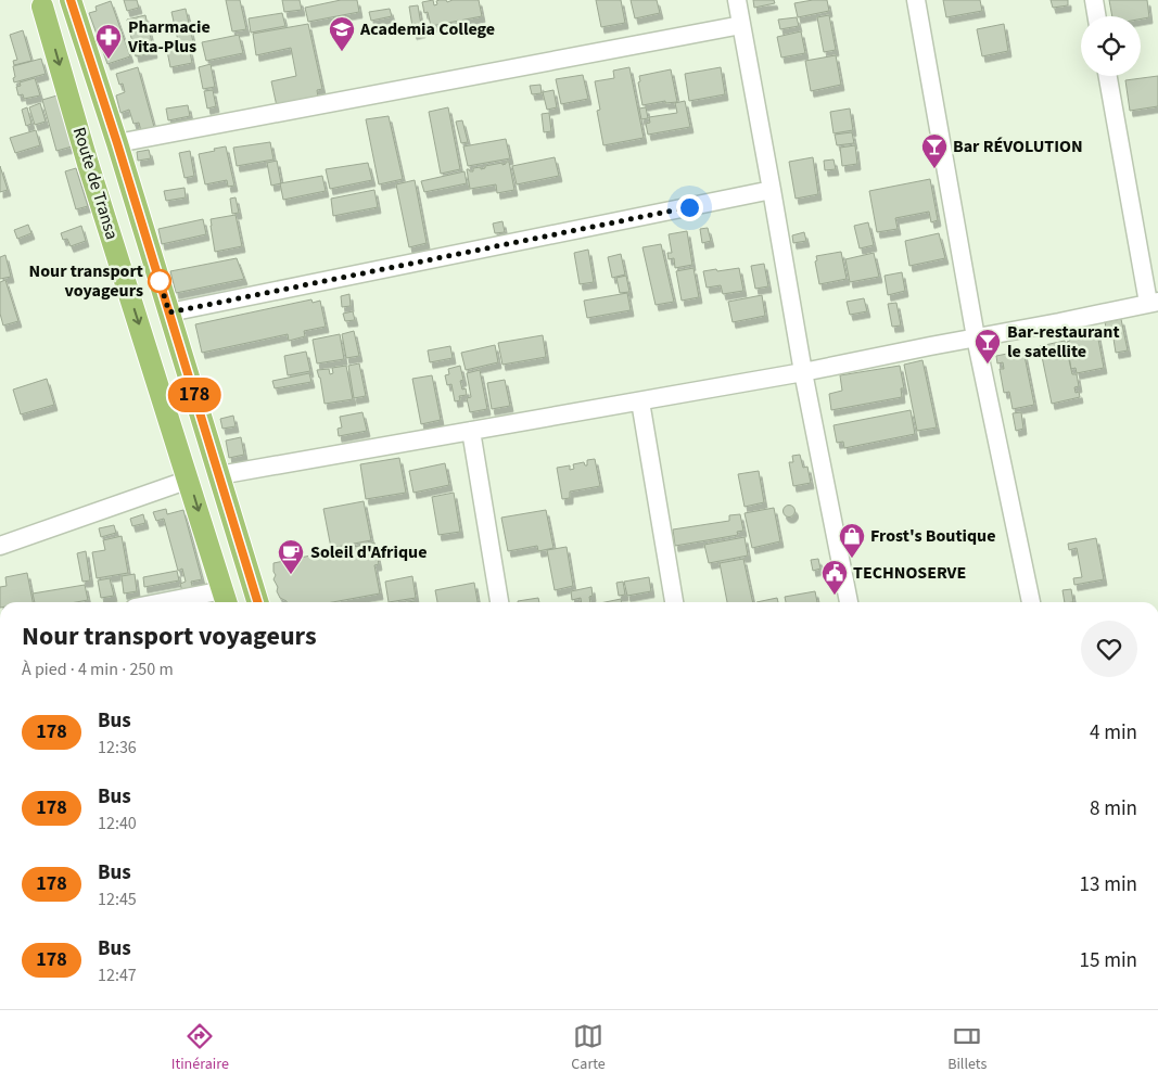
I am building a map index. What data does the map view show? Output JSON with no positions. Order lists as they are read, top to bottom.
{
  "streets": {
    "main road": ["Route de Transa"]
  },
  "places": {
    "school or university": ["Academia College"],
    "pharmacy": ["Pharmacie Vita-Plus"],
    "bar": ["Bar RÉVOLUTION", "Bar-restaurant le satellite"],
    "other": ["Nour transport voyageurs"],
    "shop": ["Frost's Boutique"],
    "cafe": ["Soleil d'Afrique"],
    "public building": ["TECHNOSERVE"]
  },
  "lines": ["bus line 178"],
  "page": {
    "on_map": "178",
    "heading": ["Nour transport voyageurs", "À pied · 4 min · 250 m"],
    "list": [
      {
        "mark": "178",
        "name": "Bus",
        "note": "12:36",
        "value": "4 min"
      },
      {
        "mark": "178",
        "name": "Bus",
        "note": "12:40",
        "value": "8 min"
      },
      {
        "mark": "178",
        "name": "Bus",
        "note": "12:45",
        "value": "13 min"
      },
      {
        "mark": "178",
        "name": "Bus",
        "note": "12:47",
        "value": "15 min"
      }
    ],
    "tabs": ["Itinéraire", "Carte", "Billets"]
  }
}
